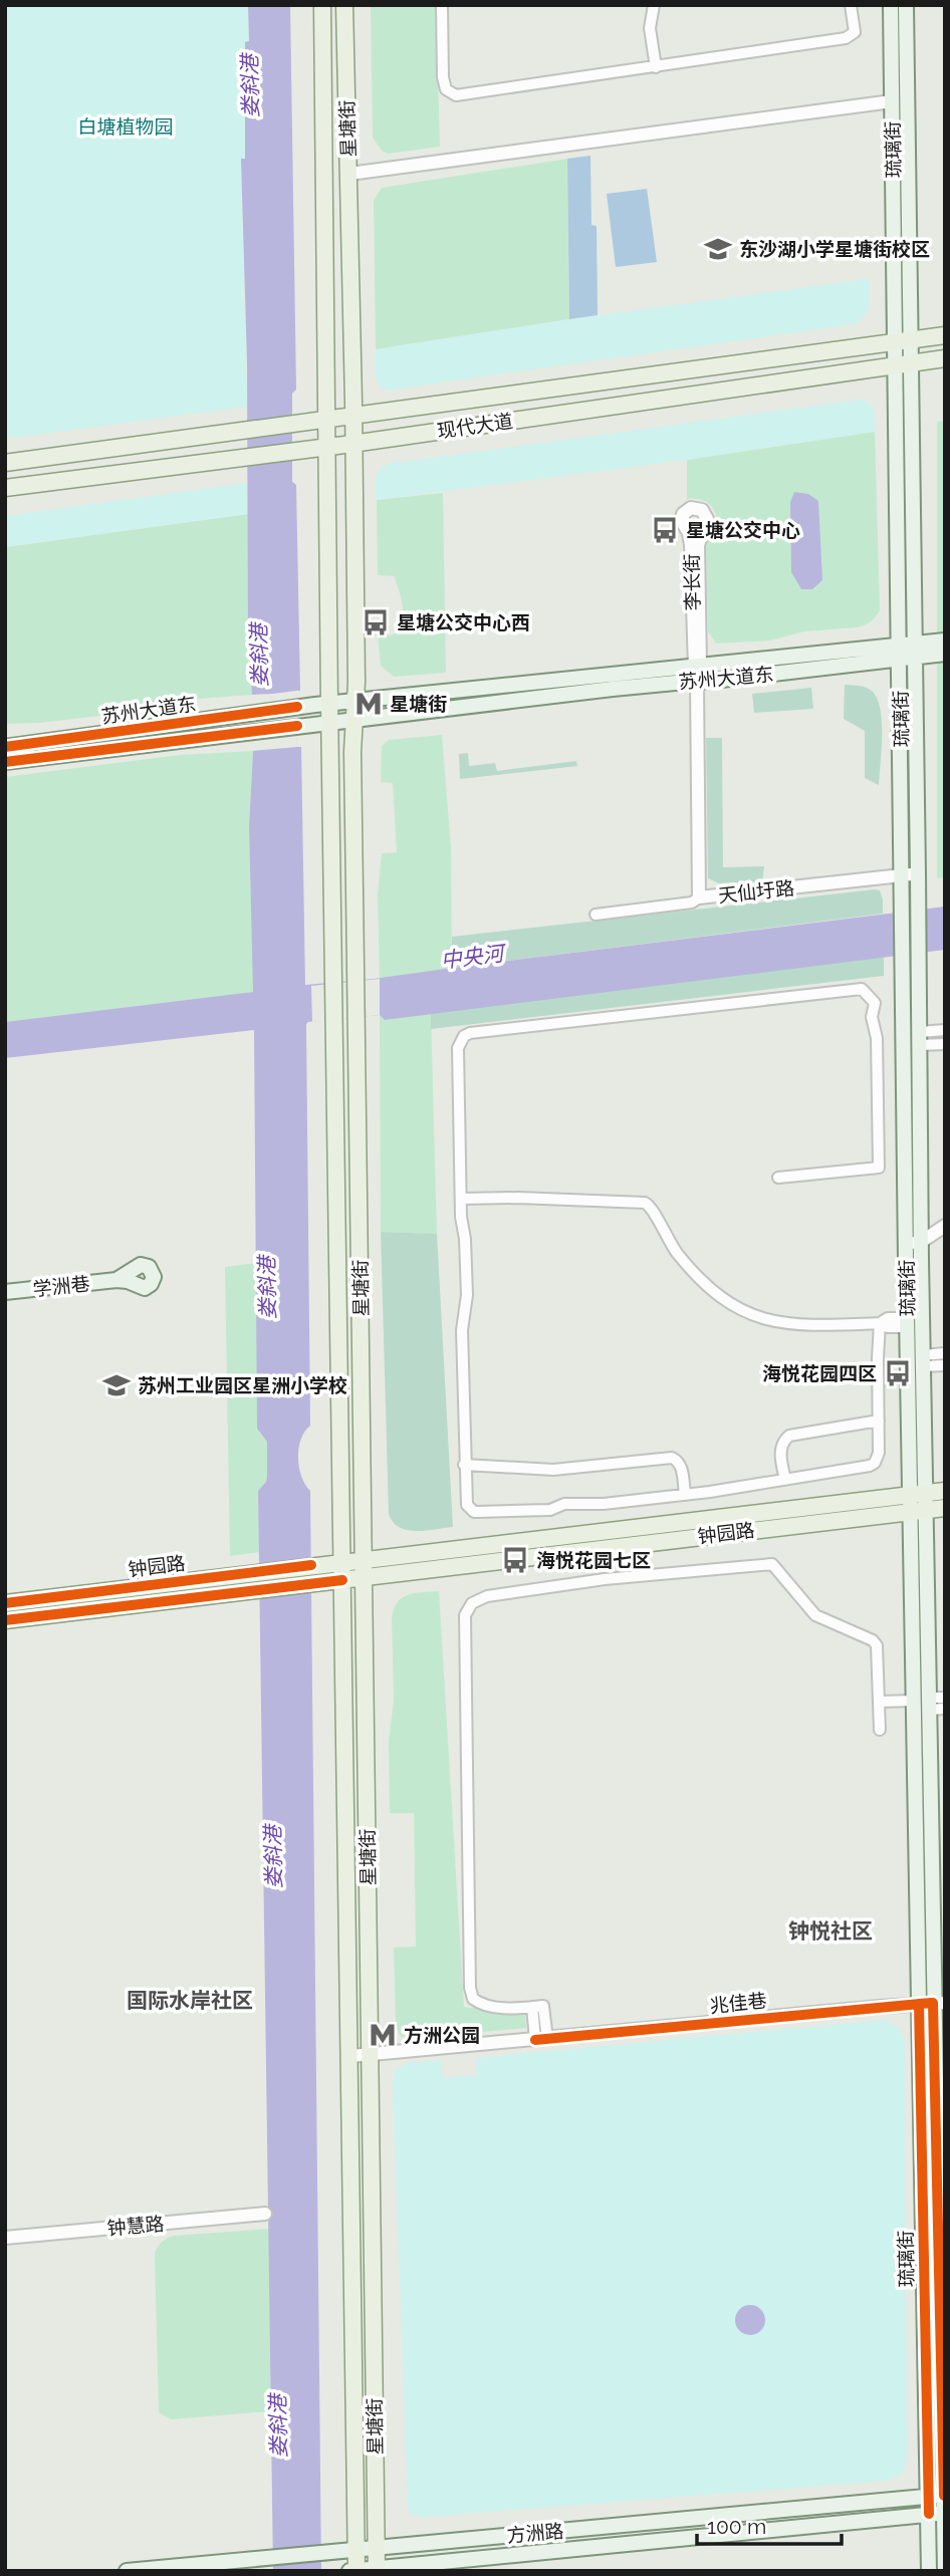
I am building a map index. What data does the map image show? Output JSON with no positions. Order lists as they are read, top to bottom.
{
  "streets": {
    "main road": [
      "星塘街",
      "琉璃街",
      "现代大道",
      "苏州大道东",
      "学洲巷",
      "钟园路",
      "方洲路"
    ],
    "street": [
      "李长街",
      "天仙圩路",
      "兆佳巷",
      "钟慧路"
    ]
  },
  "crossings": [
    ["星塘街", "现代大道"],
    ["星塘街", "苏州大道东"],
    ["星塘街", "钟园路"],
    ["星塘街", "兆佳巷"],
    ["星塘街", "方洲路"],
    ["琉璃街", "现代大道"],
    ["琉璃街", "苏州大道东"],
    ["琉璃街", "天仙圩路"],
    ["琉璃街", "钟园路"],
    ["琉璃街", "兆佳巷"],
    ["琉璃街", "方洲路"],
    ["李长街", "苏州大道东"],
    ["李长街", "天仙圩路"]
  ],
  "districts": ["钟悦社区", "国际水岸社区"],
  "water": ["娄斜港", "中央河"],
  "parks": ["白塘植物园"],
  "places": {
    "school or university": ["东沙湖小学星塘街校区", "苏州工业园区星洲小学校"],
    "bus stop": [
      "星塘公交中心",
      "星塘公交中心西",
      "海悦花园四区",
      "海悦花园七区"
    ],
    "metro station": ["星塘街", "方洲公园"]
  },
  "scale_bar": "100 m"
}
